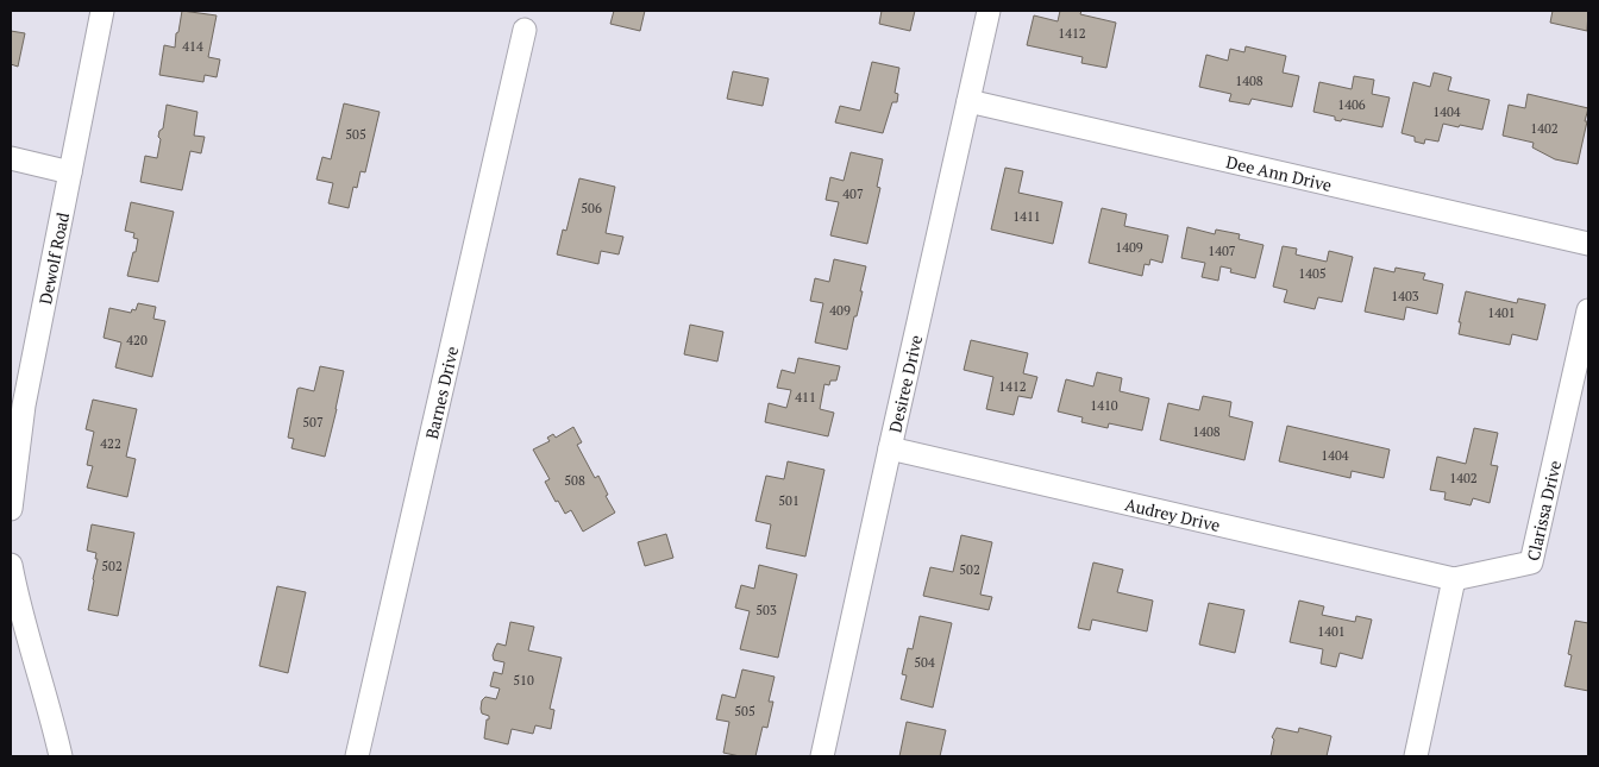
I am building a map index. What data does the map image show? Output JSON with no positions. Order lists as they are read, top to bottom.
{
  "streets": {
    "street": [
      "Dee Ann Drive",
      "Dewolf Road",
      "Desiree Drive",
      "Barnes Drive",
      "Clarissa Drive",
      "Audrey Drive"
    ]
  },
  "crossings": [
    ["Dee Ann Drive", "Desiree Drive"],
    ["Desiree Drive", "Audrey Drive"],
    ["Clarissa Drive", "Audrey Drive"]
  ],
  "house_numbers": [
    "1412",
    "414",
    "1408",
    "1406",
    "1404",
    "1402",
    "505",
    "407",
    "506",
    "1411",
    "1409",
    "1407",
    "1405",
    "1403",
    "409",
    "1401",
    "420",
    "1412",
    "411",
    "1410",
    "507",
    "1408",
    "422",
    "1404",
    "1402",
    "508",
    "501",
    "502",
    "502",
    "503",
    "1401",
    "504",
    "510",
    "505"
  ]
}
